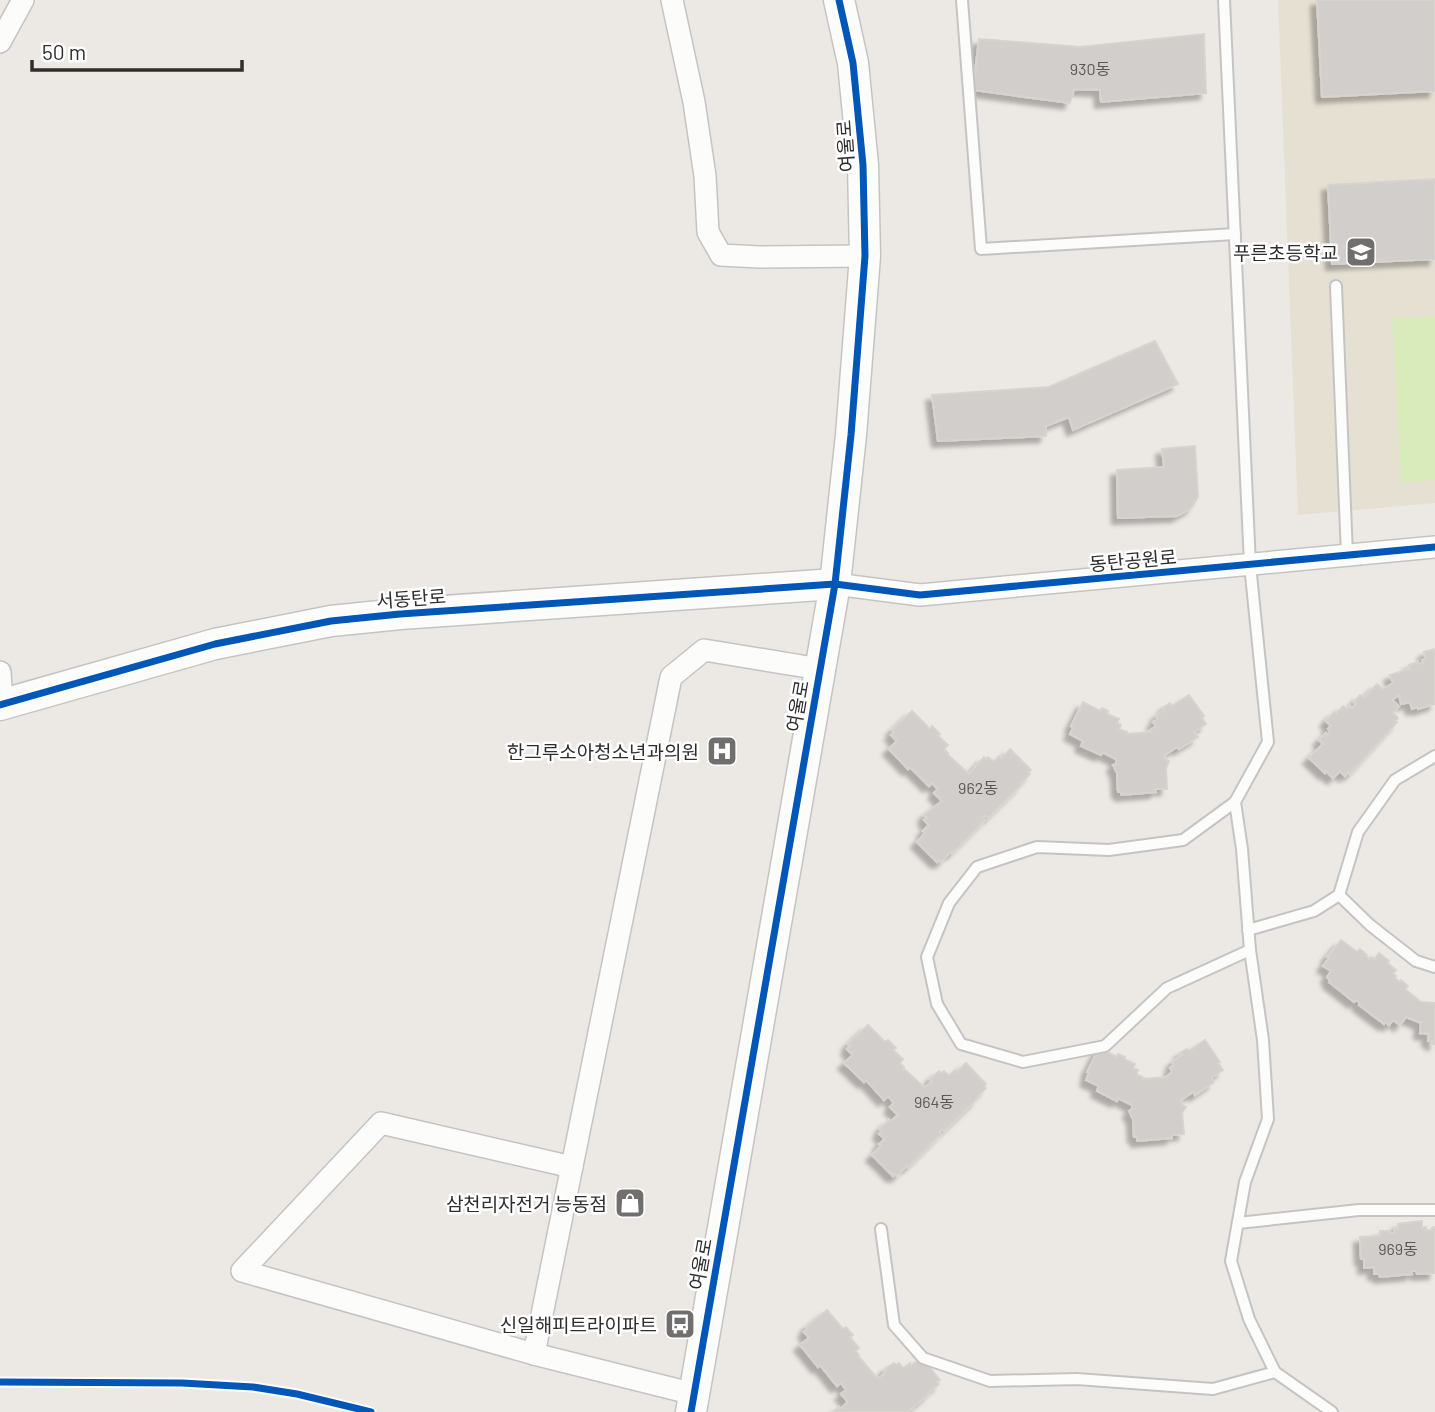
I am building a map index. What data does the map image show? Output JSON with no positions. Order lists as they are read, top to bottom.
{
  "streets": {
    "street": ["여울로", "동탄공원로", "서동탄로"]
  },
  "crossings": [
    ["여울로", "동탄공원로"],
    ["여울로", "서동탄로"],
    ["동탄공원로", "서동탄로"]
  ],
  "places": {
    "school or university": ["푸른초등학교"],
    "hospital": ["한그루소아청소년과의원"],
    "shop": ["삼천리자전거 능동점"],
    "bus stop": ["신일해피트라이파트"]
  },
  "house_numbers": [
    "930동",
    "962동",
    "964동",
    "969동"
  ],
  "scale_bar": "50 m"
}
